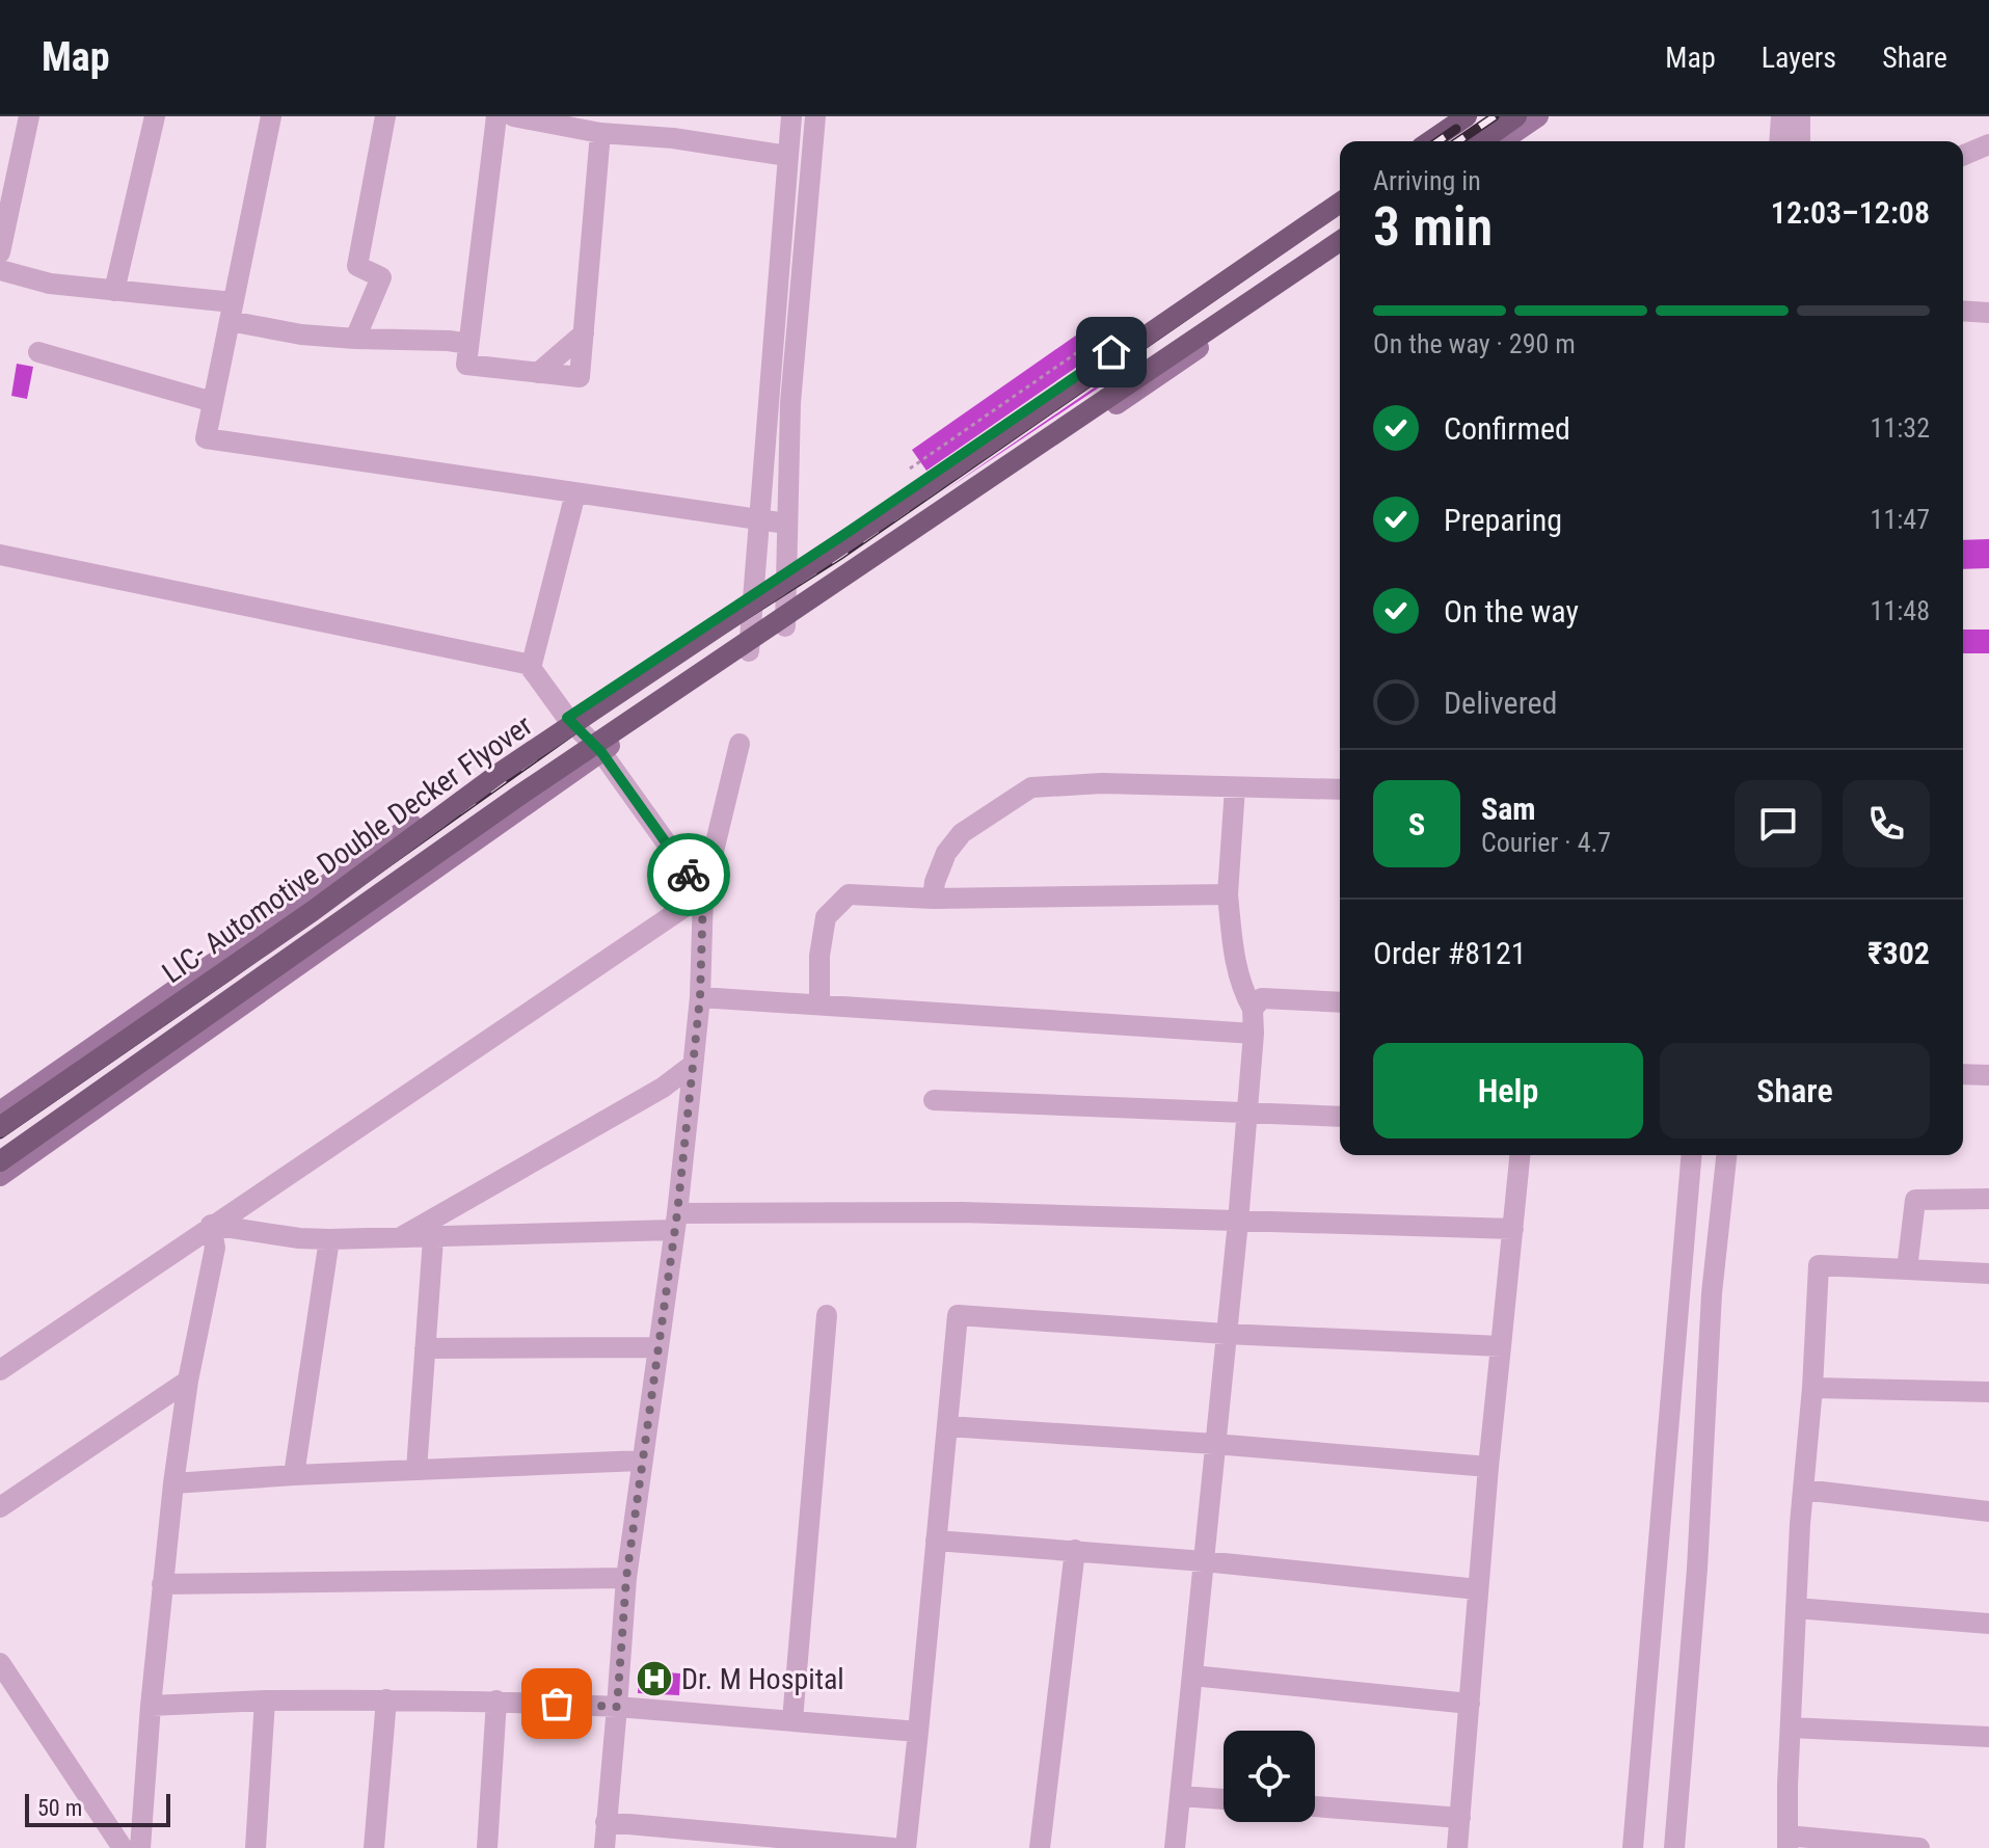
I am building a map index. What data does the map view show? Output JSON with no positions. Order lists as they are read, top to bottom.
{
  "streets": {
    "main road": ["LIC- Automotive Double Decker Flyover"]
  },
  "places": {
    "hospital": ["Dr. M Hospital"]
  },
  "scale_bar": "50 m",
  "page": {
    "header": "Map",
    "nav": ["Map", "Layers", "Share"],
    "heading": ["3 min", "Arriving in", "12:03–12:08"],
    "panel": [
      "Sam",
      "Courier · 4.7",
      "Order #8121",
      "₹302"
    ],
    "bar": "On the way · 290 m",
    "list": [
      ["Confirmed", "11:32"],
      ["Preparing", "11:47"],
      ["On the way", "11:48"],
      "Delivered"
    ],
    "round": "S",
    "buttons": ["Help", "Share"],
    "scale": "50 m"
  }
}
